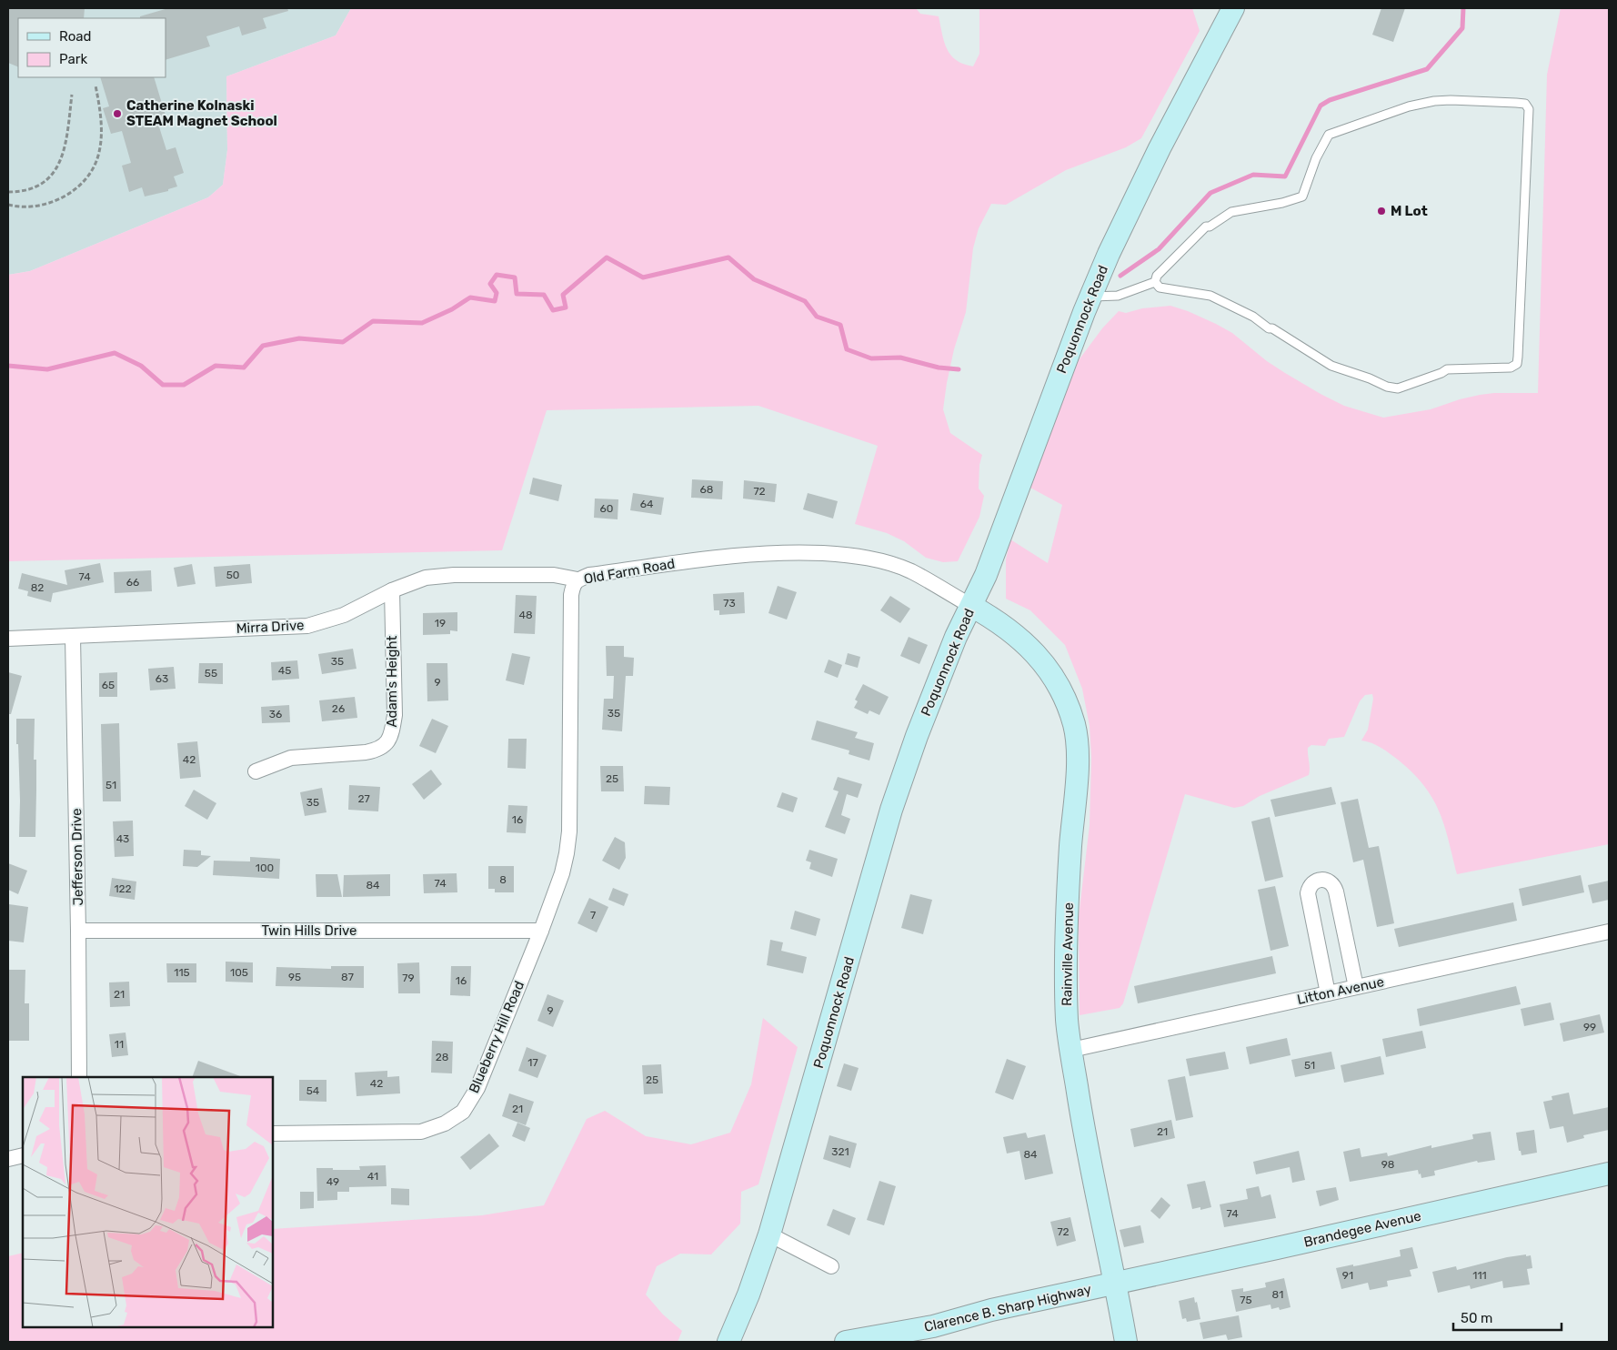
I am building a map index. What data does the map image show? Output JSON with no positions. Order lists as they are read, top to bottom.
{
  "streets": {
    "main road": [
      "Poquonnock Road",
      "Rainville Avenue",
      "Brandegee Avenue",
      "Clarence B. Sharp Highway"
    ],
    "street": [
      "Old Farm Road",
      "Mirra Drive",
      "Adam's Height",
      "Jefferson Drive",
      "Twin Hills Drive",
      "Litton Avenue",
      "Blueberry Hill Road"
    ]
  },
  "crossings": [
    ["Poquonnock Road", "Old Farm Road"],
    ["Poquonnock Road", "Rainville Avenue"],
    ["Old Farm Road", "Mirra Drive"],
    ["Old Farm Road", "Twin Hills Drive"],
    ["Old Farm Road", "Rainville Avenue"],
    ["Old Farm Road", "Blueberry Hill Road"],
    ["Mirra Drive", "Adam's Height"],
    ["Mirra Drive", "Jefferson Drive"],
    ["Jefferson Drive", "Twin Hills Drive"],
    ["Twin Hills Drive", "Blueberry Hill Road"],
    ["Rainville Avenue", "Litton Avenue"],
    ["Rainville Avenue", "Brandegee Avenue"],
    ["Rainville Avenue", "Clarence B. Sharp Highway"],
    ["Brandegee Avenue", "Clarence B. Sharp Highway"]
  ],
  "places": ["Catherine Kolnaski STEAM Magnet School", "M Lot"],
  "house_numbers": [
    "68",
    "72",
    "64",
    "60",
    "50",
    "74",
    "66",
    "82",
    "73",
    "48",
    "19",
    "35",
    "45",
    "55",
    "63",
    "9",
    "65",
    "26",
    "35",
    "36",
    "42",
    "25",
    "51",
    "27",
    "35",
    "16",
    "43",
    "100",
    "8",
    "74",
    "84",
    "122",
    "7",
    "115",
    "105",
    "95",
    "87",
    "79",
    "16",
    "21",
    "9",
    "99",
    "11",
    "28",
    "17",
    "51",
    "25",
    "42",
    "54",
    "21",
    "21",
    "321",
    "84",
    "98",
    "41",
    "49",
    "74",
    "72",
    "91",
    "111",
    "81",
    "75"
  ],
  "legend": ["Road", "Park"],
  "scale_bar": "50 m"
}
